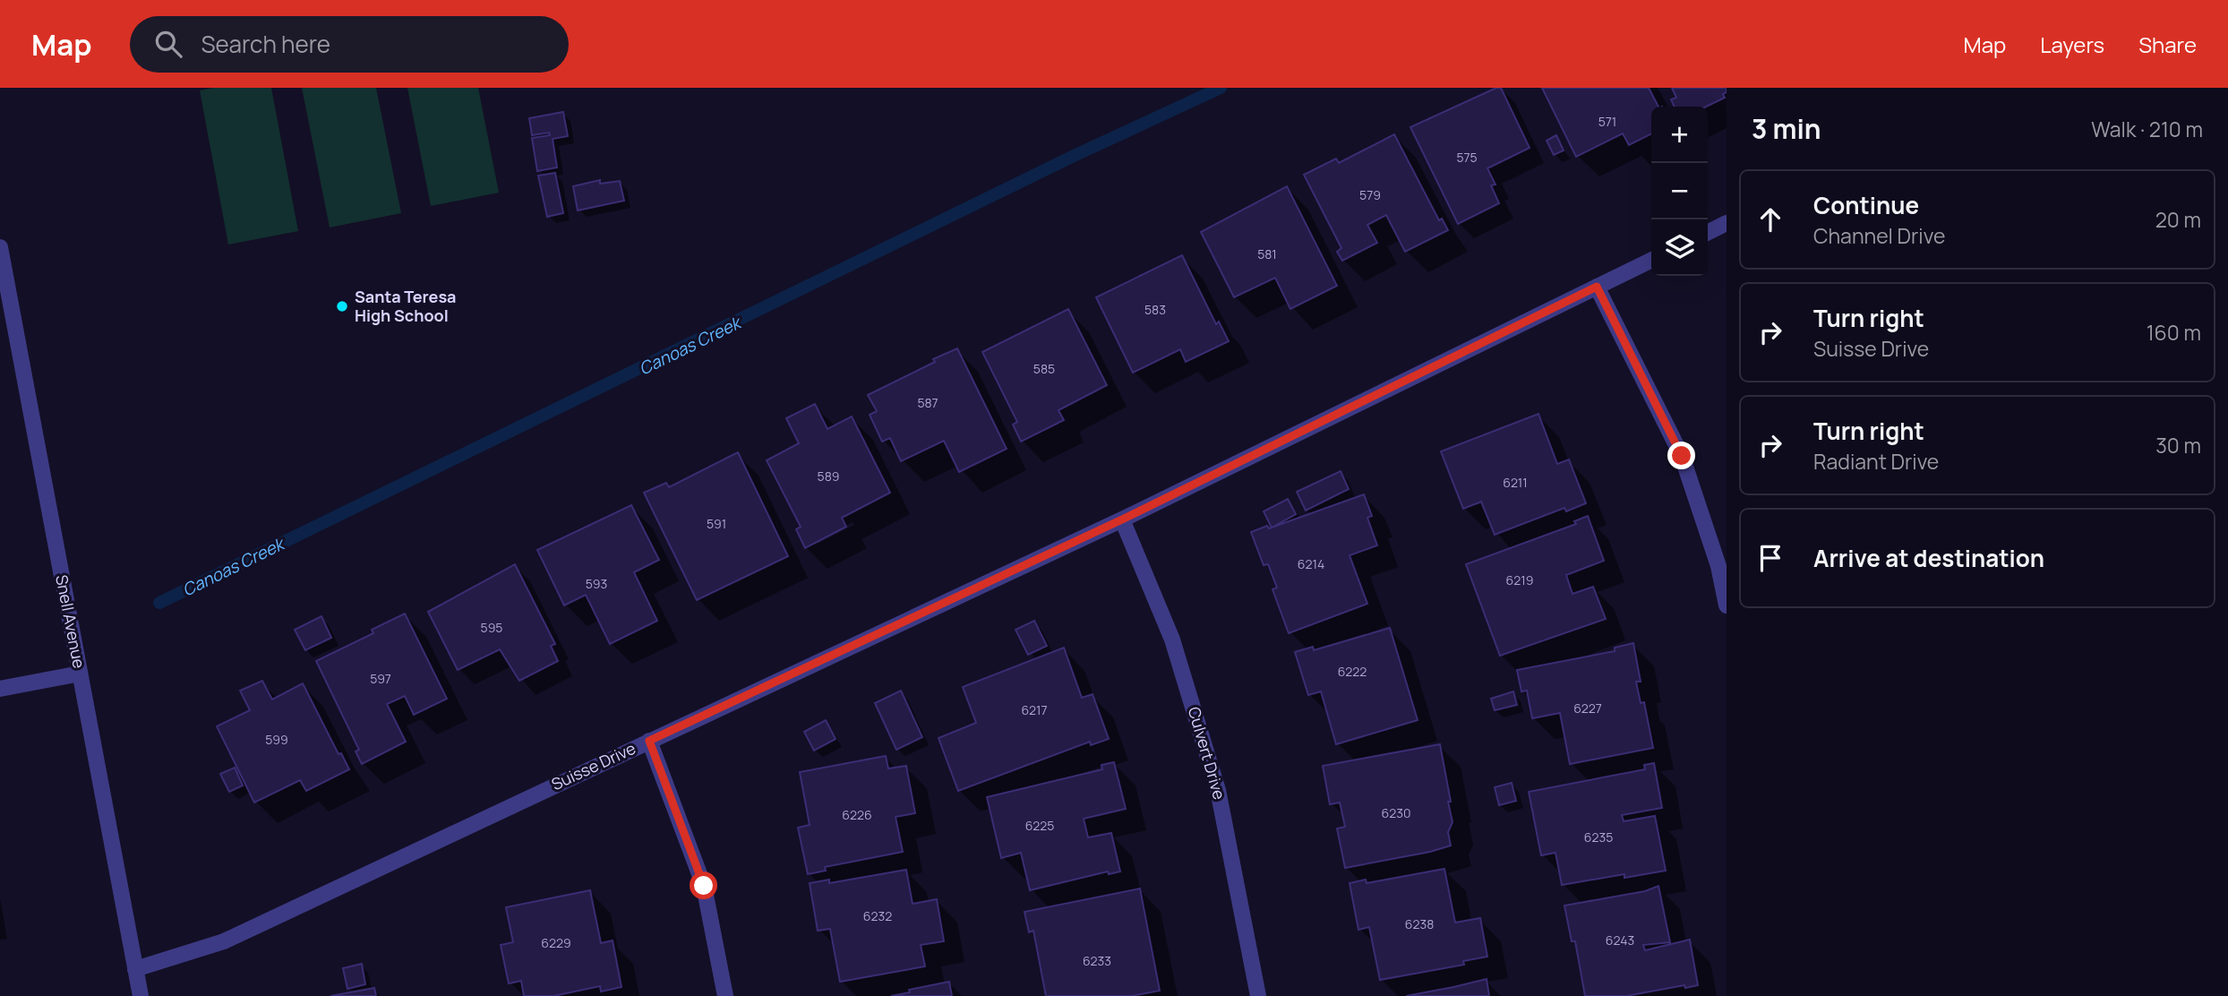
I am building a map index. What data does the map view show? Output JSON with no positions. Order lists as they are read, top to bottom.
{
  "streets": {
    "street": ["Snell Avenue", "Culvert Drive", "Suisse Drive"]
  },
  "crossings": [
    ["Snell Avenue", "Suisse Drive"],
    ["Culvert Drive", "Suisse Drive"]
  ],
  "water": ["Canoas Creek"],
  "places": ["Santa Teresa High School"],
  "house_numbers": [
    "571",
    "575",
    "579",
    "581",
    "583",
    "585",
    "587",
    "589",
    "6211",
    "591",
    "6214",
    "6219",
    "593",
    "595",
    "6222",
    "597",
    "6227",
    "6217",
    "599",
    "6230",
    "6226",
    "6225",
    "6235",
    "6232",
    "6238",
    "6243",
    "6229",
    "6233"
  ],
  "page": {
    "header": "Map",
    "search": "Search here",
    "nav": ["Map", "Layers", "Share"],
    "heading": ["3 min", "Walk · 210 m"],
    "map_buttons": ["+", "−"],
    "list": [
      ["Continue", "Channel Drive", "20 m"],
      ["Turn right", "Suisse Drive", "160 m"],
      ["Turn right", "Radiant Drive", "30 m"],
      "Arrive at destination"
    ]
  }
}
